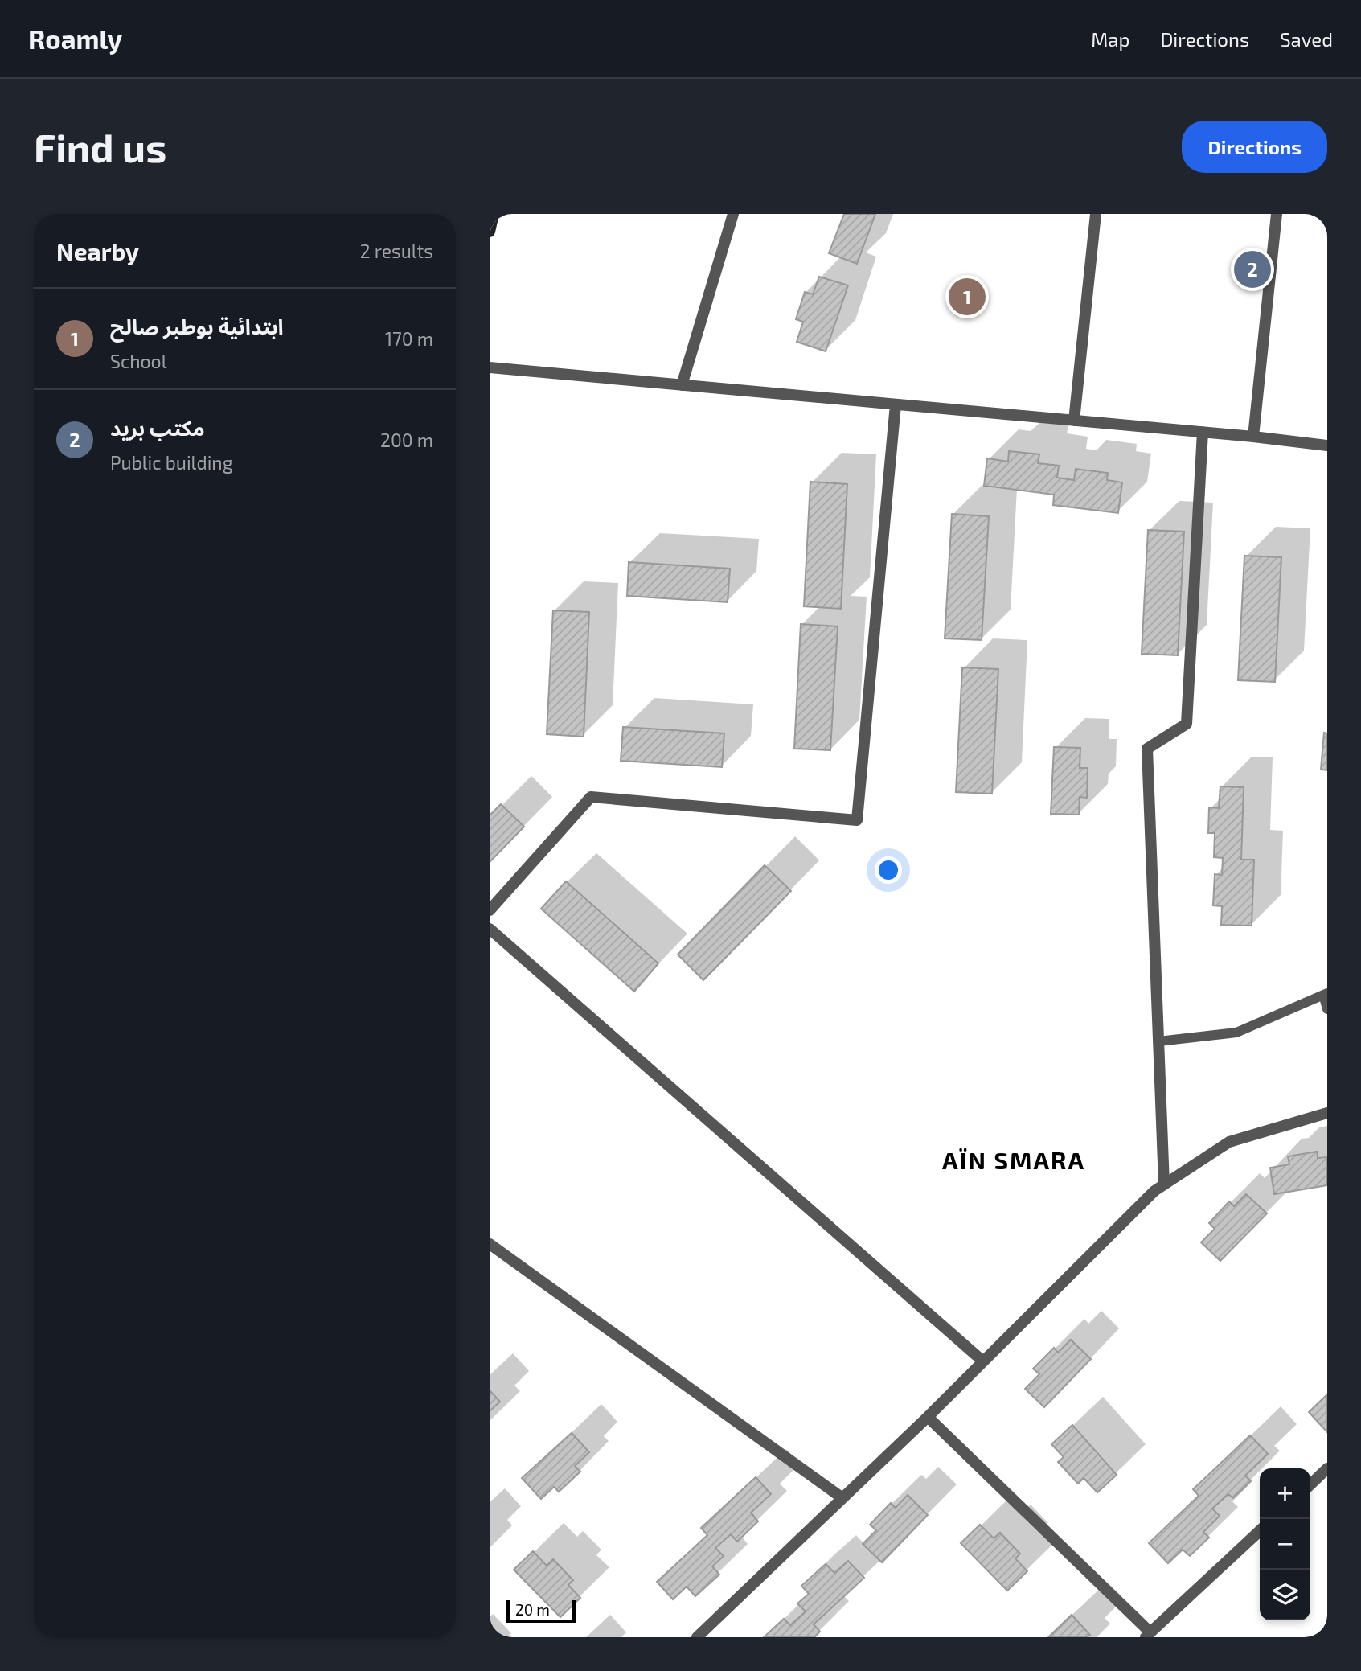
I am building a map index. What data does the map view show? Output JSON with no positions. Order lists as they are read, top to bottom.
{
  "districts": ["AÏN SMARA"],
  "scale_bar": "20 m",
  "page": {
    "header": "Roamly",
    "nav": ["Map", "Directions", "Saved"],
    "buttons": "Directions",
    "title": "Find us",
    "heading": ["Nearby", "2 results"],
    "pins": ["2", "1"],
    "list": [
      {
        "mark": "1",
        "name": "ابتدائية بوطبر صالح",
        "note": "School",
        "value": "170 m"
      },
      {
        "mark": "2",
        "name": "مكتب بريد",
        "note": "Public building",
        "value": "200 m"
      }
    ],
    "map_buttons": ["+", "−"],
    "scale": "20 m"
  }
}
